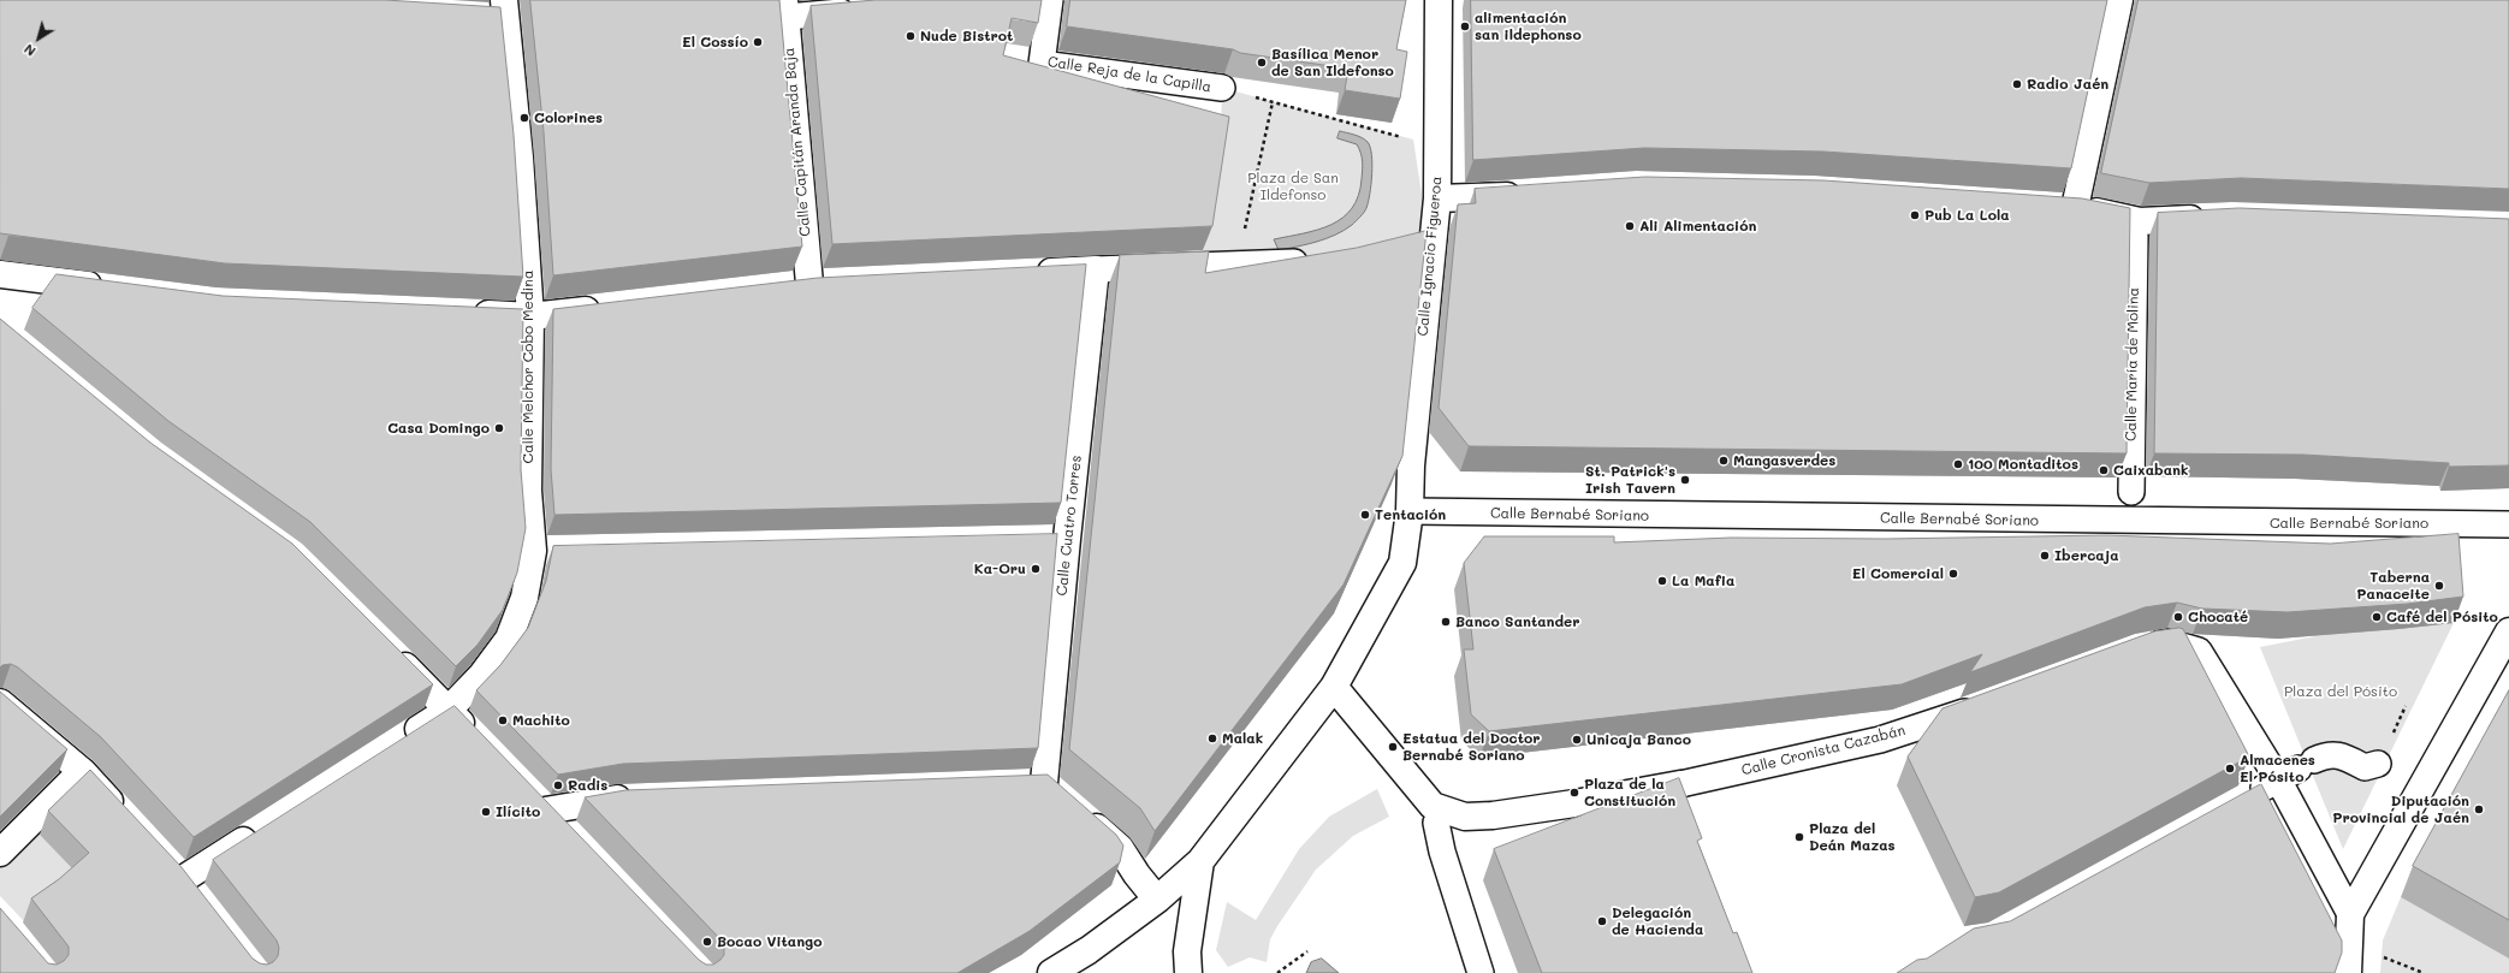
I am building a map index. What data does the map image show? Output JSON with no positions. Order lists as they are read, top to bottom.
{
  "streets": {
    "street": [
      "Calle Reja de la Capilla",
      "Calle Capitán Aranda Baja",
      "Calle Ignacio Figueroa",
      "Calle María de Molina",
      "Calle Melchor Cobo Medina",
      "Calle Bernabé Soriano",
      "Calle Cuatro Torres",
      "Calle Cronista Cazabán"
    ]
  },
  "crossings": [
    ["Calle Ignacio Figueroa", "Calle Bernabé Soriano"],
    ["Calle Ignacio Figueroa", "Calle Cronista Cazabán"]
  ],
  "parks": ["Plaza de San Ildefonso", "Plaza del Pósito"],
  "places": [
    "alimentación san ildephonso",
    "Nude Bistrot",
    "El Cossío",
    "Basílica Menor de San Ildefonso",
    "Radio Jaén",
    "Colorines",
    "Pub La Lola",
    "Ali Alimentación",
    "Casa Domingo",
    "Mangasverdes",
    "100 Montaditos",
    "Caixabank",
    "St. Patrick's Irish Tavern",
    "Tentación",
    "Ibercaja",
    "Ka-Oru",
    "El Comercial",
    "La Mafia",
    "Taberna Panaceite",
    "Chocaté",
    "Café del Pósito",
    "Banco Santander",
    "Machito",
    "Malak",
    "Unicaja Banco",
    "Estatua del Doctor Bernabé Soriano",
    "Almacenes El Pósito",
    "Radis",
    "Plaza de la Constitución",
    "Diputación Provincial de Jaén",
    "Ilícito",
    "Plaza del Deán Mazas",
    "Delegación de Hacienda",
    "Bocao Vitango"
  ],
  "north": "bottom left"
}
